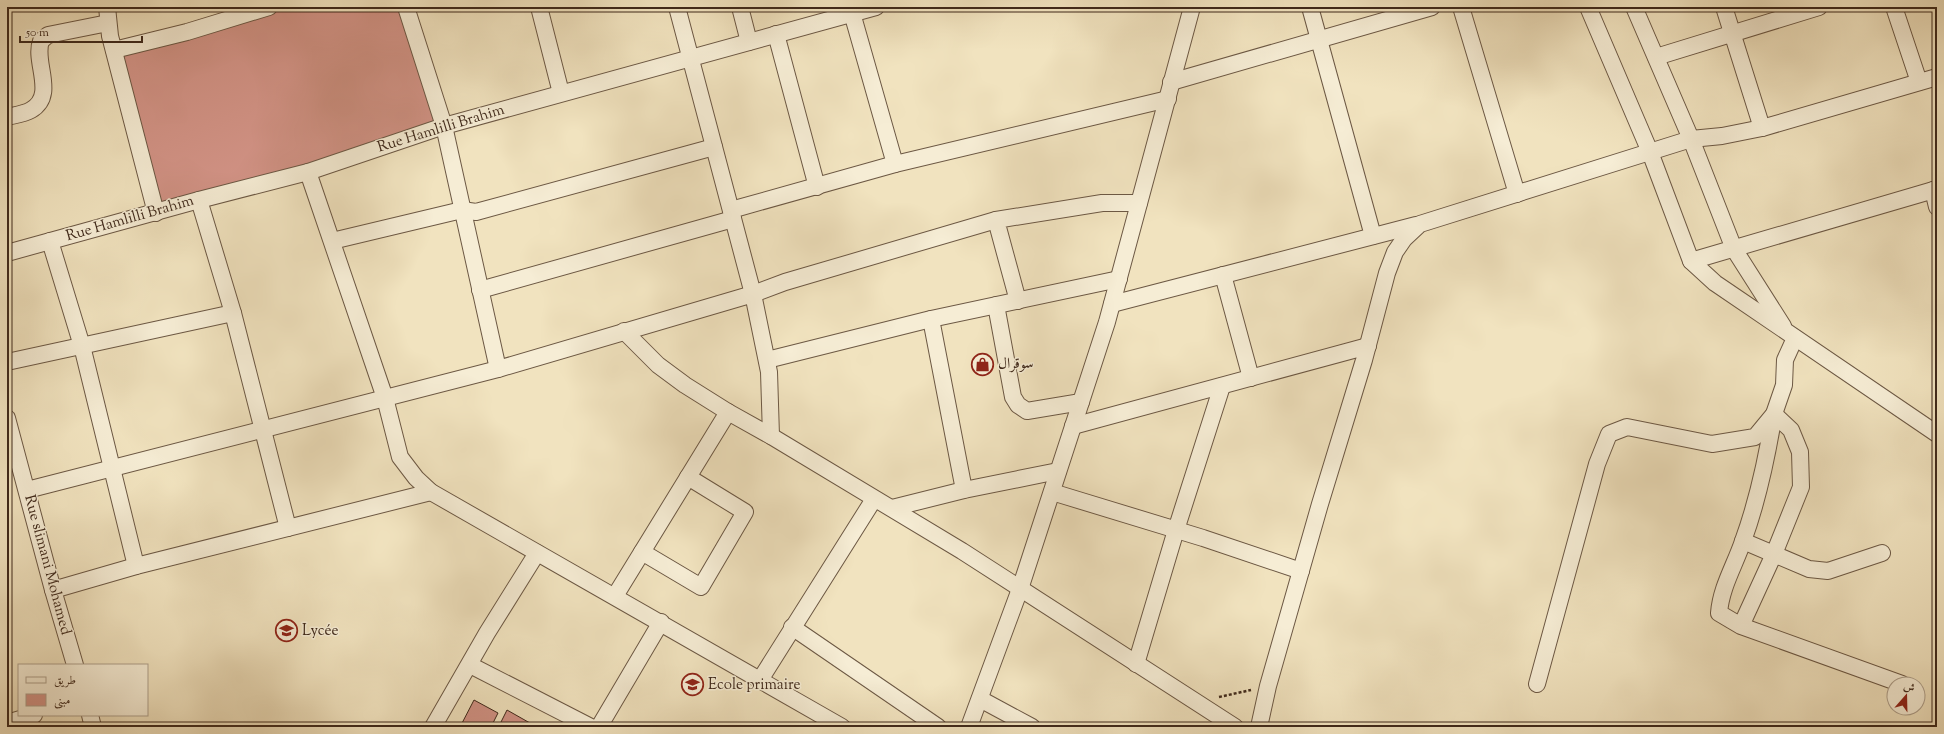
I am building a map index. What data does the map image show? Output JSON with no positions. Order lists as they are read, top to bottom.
{
  "streets": {
    "street": ["Rue Hamlilli Brahim", "Rue slimani Mohamed"]
  },
  "places": {
    "shop": ["سوقرال"],
    "school or university": ["Lycée", "Ecole primaire"]
  },
  "legend": ["طريق", "مبنى"],
  "scale_bar": "50 m",
  "north": "top"
}
